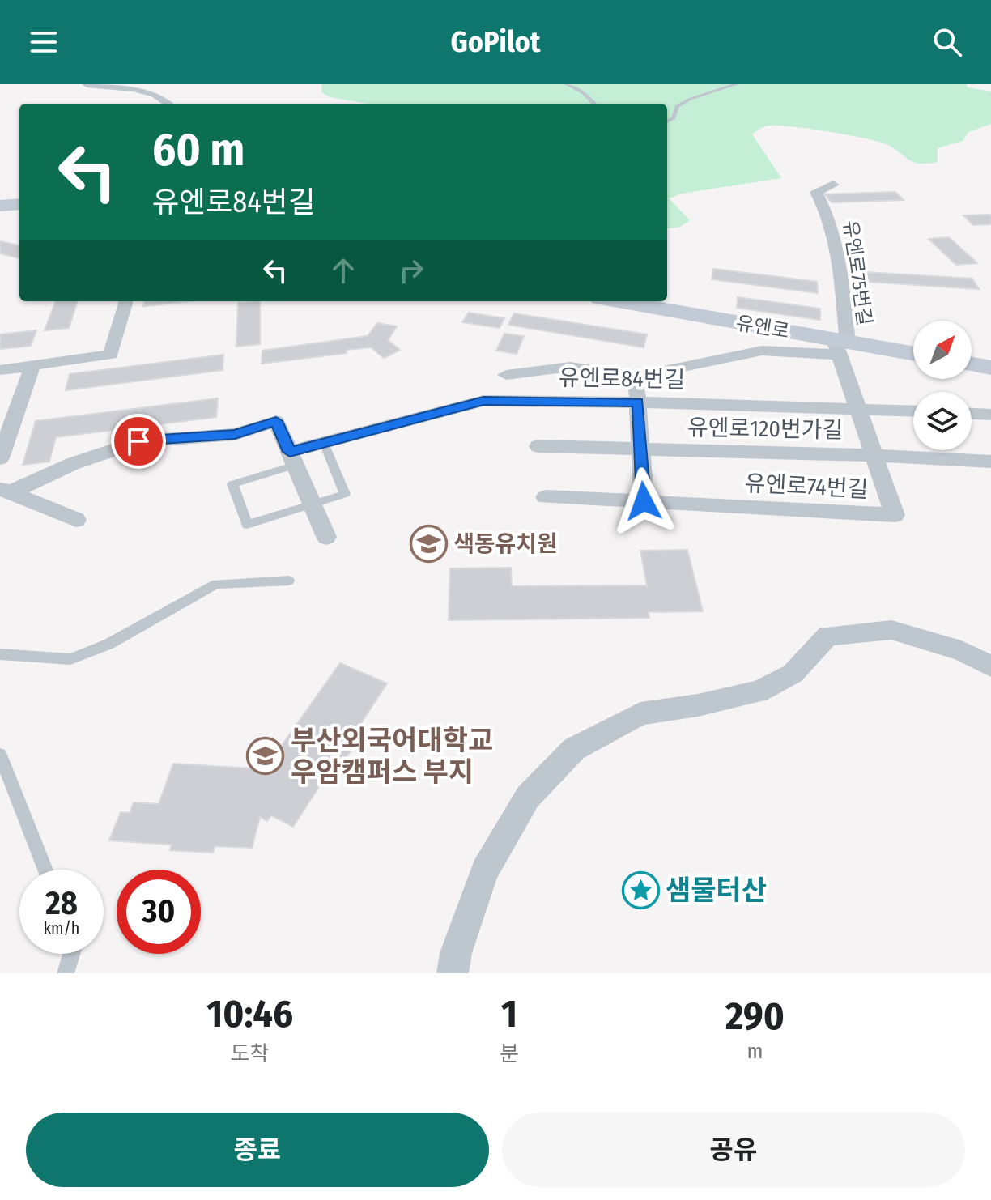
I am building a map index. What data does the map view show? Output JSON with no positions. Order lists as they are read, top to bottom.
{
  "streets": {
    "main road": ["유엔로"],
    "street": [
      "유엔로75번길",
      "유엔로84번길",
      "유엔로120번가길",
      "유엔로74번길"
    ]
  },
  "crossings": [
    ["유엔로75번길", "유엔로"],
    ["유엔로75번길", "유엔로74번길"],
    ["유엔로", "유엔로74번길"],
    ["유엔로84번길", "유엔로74번길"],
    ["유엔로120번가길", "유엔로74번길"]
  ],
  "places": {
    "school or university": ["색동유치원", "부산외국어대학교 우암캠퍼스 부지"],
    "place": ["샘물터산"]
  },
  "north": "top right",
  "page": {
    "header": "GoPilot",
    "turn": ["60 m", "유엔로84번길"],
    "speed": "28 km/h",
    "limit": "30",
    "eta": [
      "10:46",
      "도착",
      "1",
      "분",
      "290",
      "m"
    ],
    "buttons": ["종료", "공유"]
  }
}
